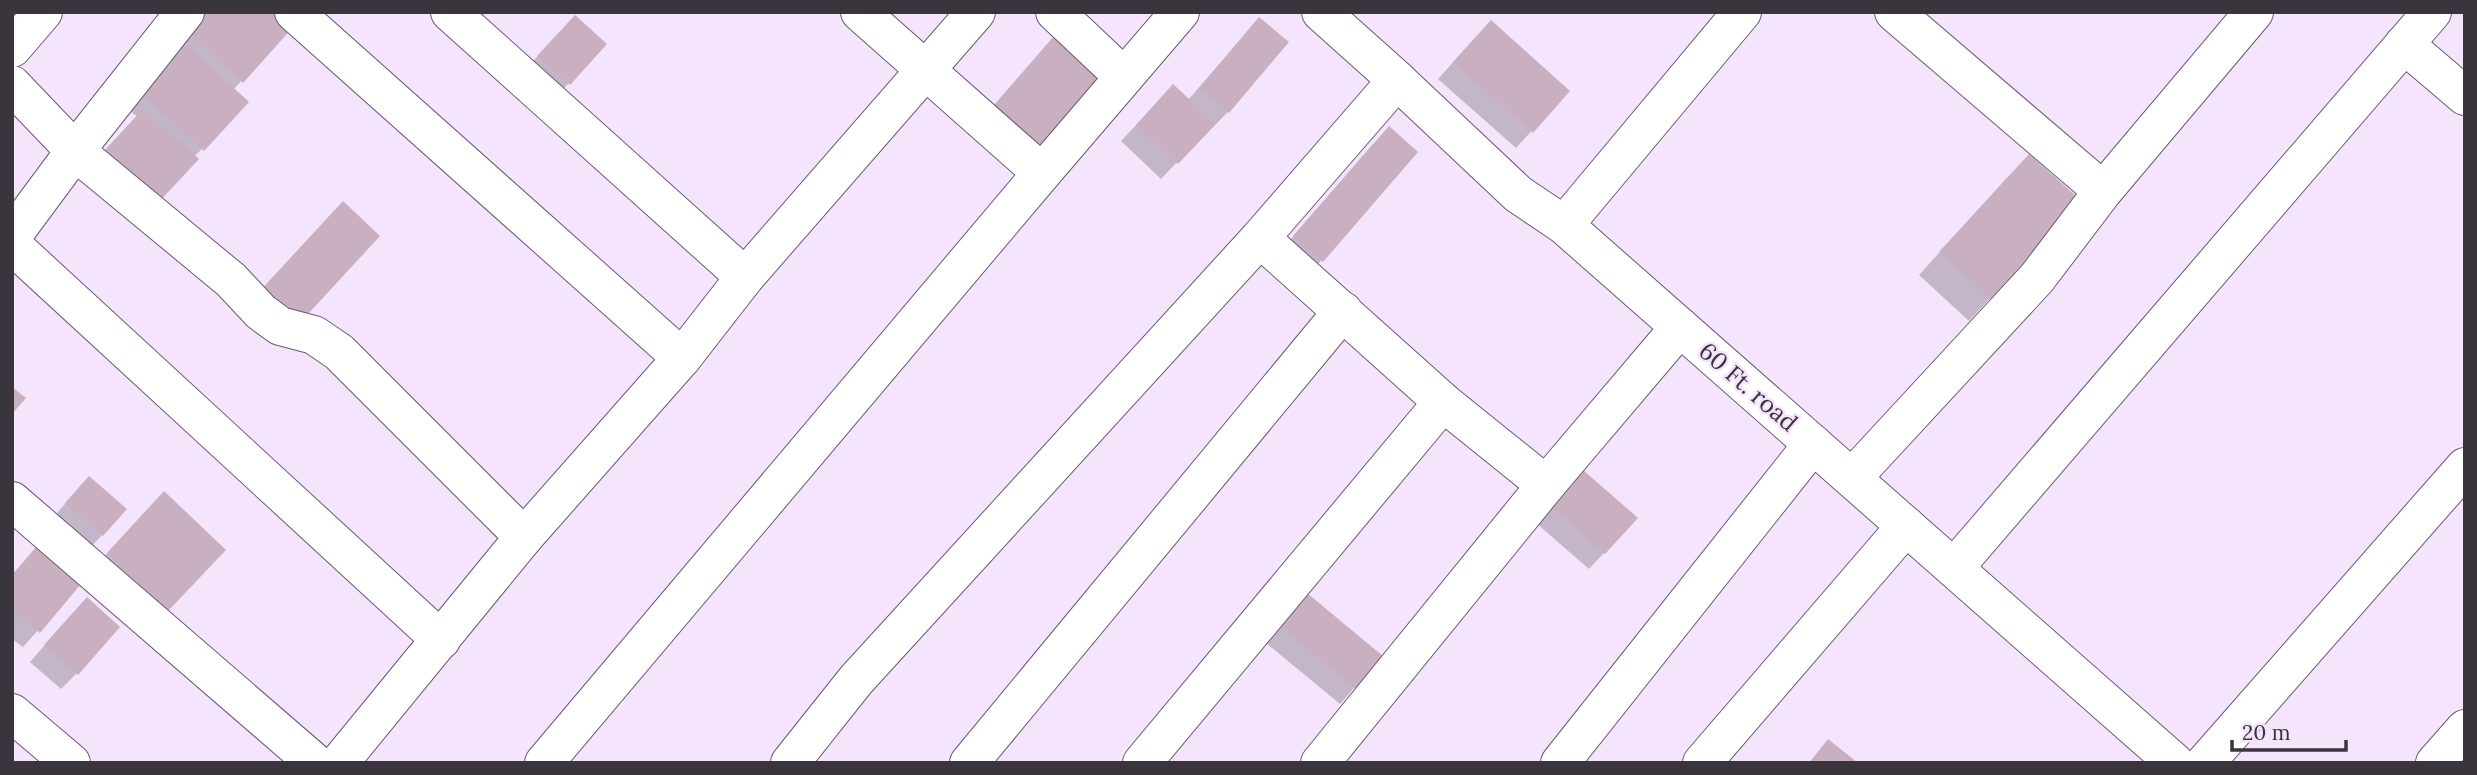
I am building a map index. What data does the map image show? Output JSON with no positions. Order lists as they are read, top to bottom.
{
  "streets": {
    "street": ["60 Ft. road"]
  },
  "scale_bar": "20 m"
}
